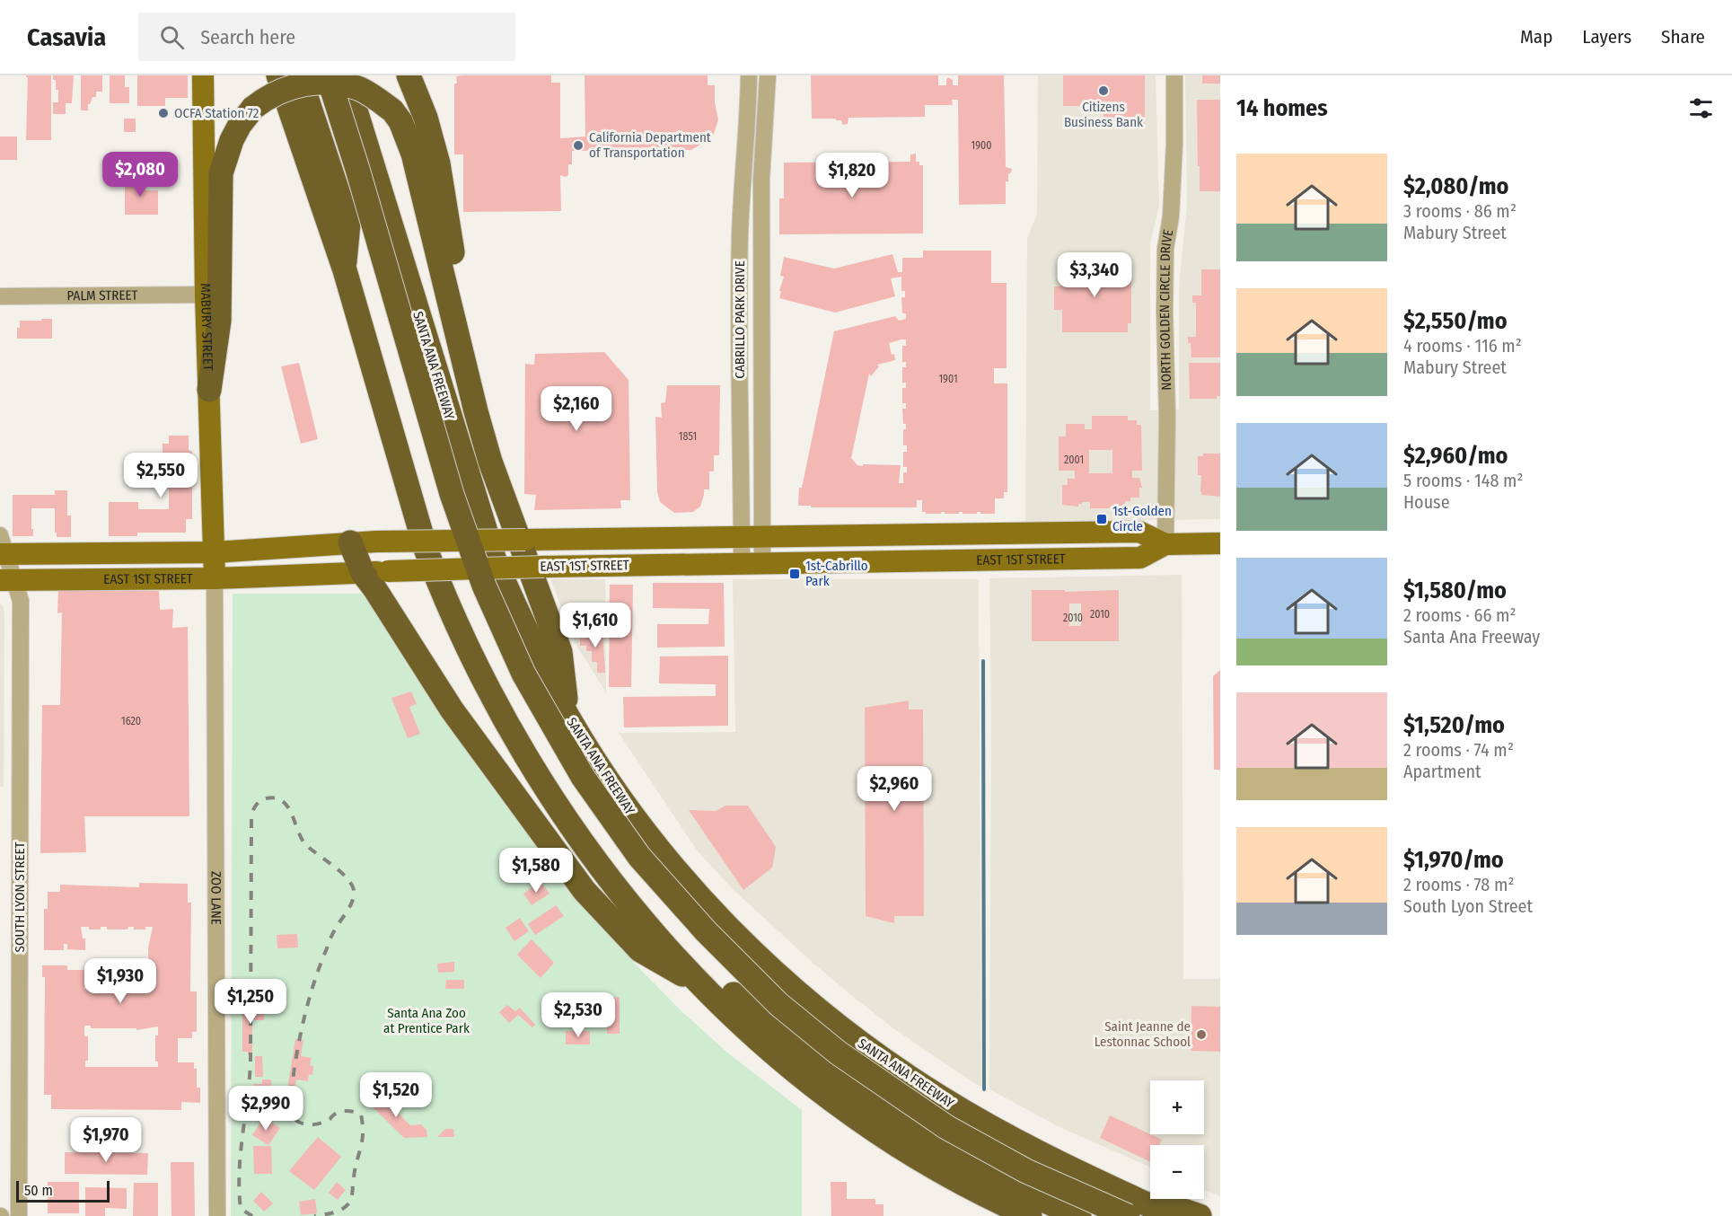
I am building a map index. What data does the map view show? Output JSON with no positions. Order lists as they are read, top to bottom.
{
  "streets": {
    "highway": ["SANTA ANA FREEWAY"],
    "main road": ["MABURY STREET", "EAST 1ST STREET"],
    "street": [
      "PALM STREET",
      "NORTH GOLDEN CIRCLE DRIVE",
      "CABRILLO PARK DRIVE",
      "SOUTH LYON STREET",
      "ZOO LANE"
    ]
  },
  "crossings": [
    ["PALM STREET", "MABURY STREET"],
    ["NORTH GOLDEN CIRCLE DRIVE", "EAST 1ST STREET"],
    ["CABRILLO PARK DRIVE", "EAST 1ST STREET"],
    ["MABURY STREET", "EAST 1ST STREET"],
    ["MABURY STREET", "ZOO LANE"],
    ["EAST 1ST STREET", "SOUTH LYON STREET"],
    ["EAST 1ST STREET", "ZOO LANE"]
  ],
  "parks": ["Santa Ana Zoo at Prentice Park"],
  "places": {
    "other": [
      "Citizens Business Bank",
      "OCFA Station 72",
      "California Department of Transportation",
      "Saint Jeanne de Lestonnac School"
    ],
    "transit": ["1st-Golden Circle", "1st-Cabrillo Park"]
  },
  "house_numbers": [
    "1900",
    "1901",
    "1851",
    "2001",
    "2010",
    "2010",
    "1620"
  ],
  "scale_bar": "50 m",
  "page": {
    "header": "Casavia",
    "search": "Search here",
    "nav": ["Map", "Layers", "Share"],
    "heading": "14 homes",
    "list": [
      {
        "name": "$2,080/mo",
        "note": "3 rooms · 86 m² · Mabury Street"
      },
      {
        "name": "$2,550/mo",
        "note": "4 rooms · 116 m² · Mabury Street"
      },
      {
        "name": "$2,960/mo",
        "note": "5 rooms · 148 m² · House"
      },
      {
        "name": "$1,580/mo",
        "note": "2 rooms · 66 m² · Santa Ana Freeway"
      },
      {
        "name": "$1,520/mo",
        "note": "2 rooms · 74 m² · Apartment"
      },
      {
        "name": "$1,970/mo",
        "note": "2 rooms · 78 m² · South Lyon Street"
      }
    ],
    "price": [
      "$2,080",
      "$1,820",
      "$3,340",
      "$2,160",
      "$2,550",
      "$1,610",
      "$2,960",
      "$1,580",
      "$1,930",
      "$1,250",
      "$2,530",
      "$1,520",
      "$2,990",
      "$1,970"
    ],
    "map_buttons": ["+", "−"],
    "scale": "50 m"
  }
}
